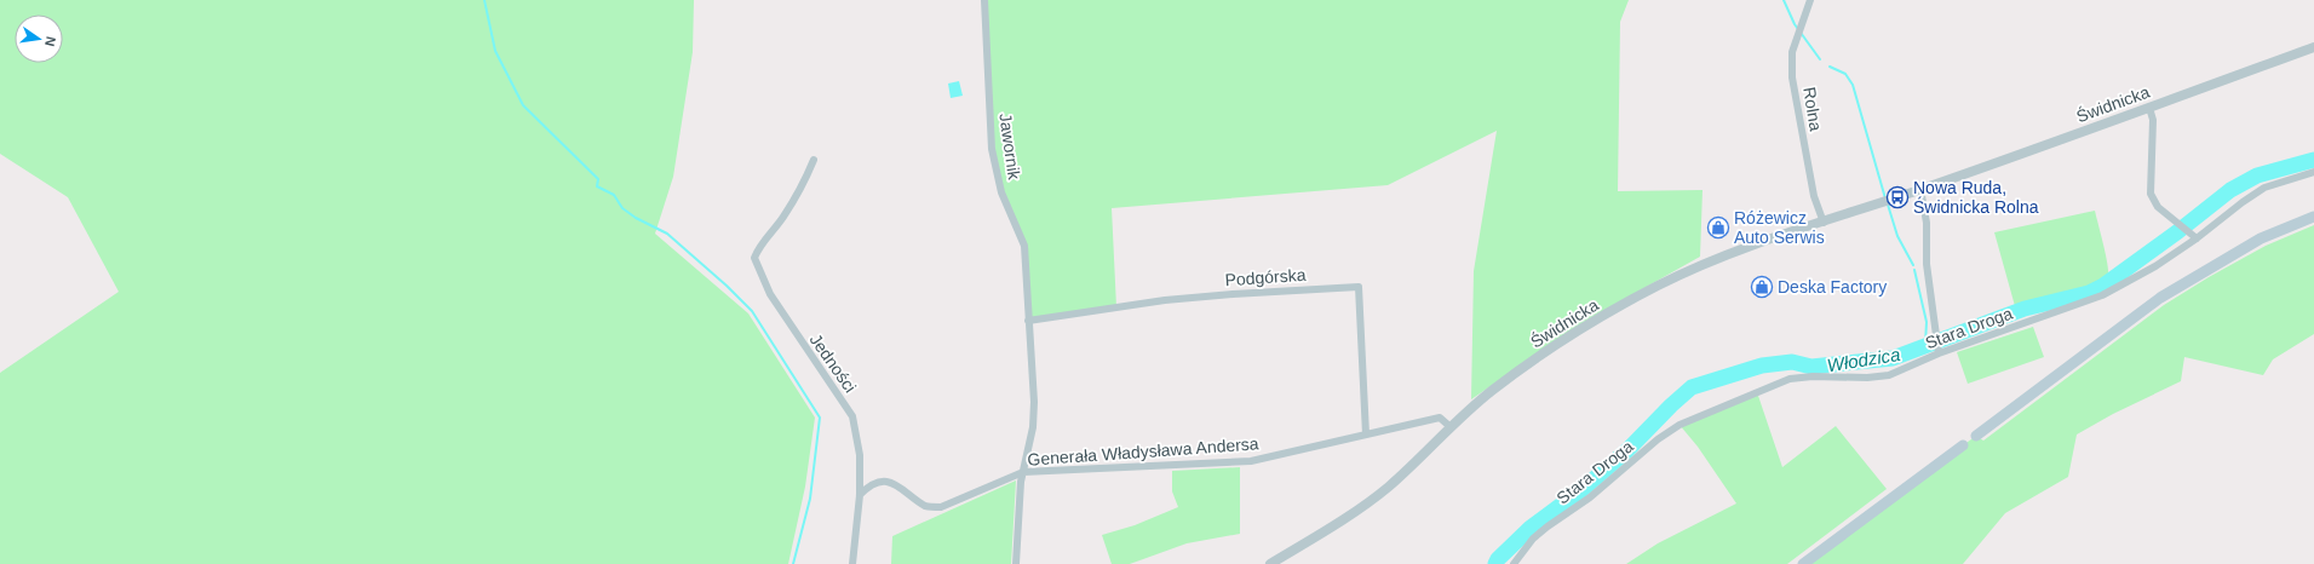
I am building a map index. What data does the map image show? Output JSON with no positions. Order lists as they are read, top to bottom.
{
  "streets": {
    "street": [
      "Świdnicka",
      "Rolna",
      "Jawornik",
      "Podgórska",
      "Stara Droga",
      "Jedności",
      "Generała Władysława Andersa"
    ]
  },
  "crossings": [
    ["Świdnicka", "Rolna"],
    ["Świdnicka", "Generała Władysława Andersa"],
    ["Jawornik", "Podgórska"],
    ["Jawornik", "Generała Władysława Andersa"],
    ["Podgórska", "Generała Władysława Andersa"],
    ["Jedności", "Generała Władysława Andersa"]
  ],
  "water": ["Włodzica"],
  "places": {
    "bus stop": ["Nowa Ruda, Świdnicka Rolna"],
    "shop": ["Różewicz Auto Serwis", "Deska Factory"]
  },
  "north": "right"
}
